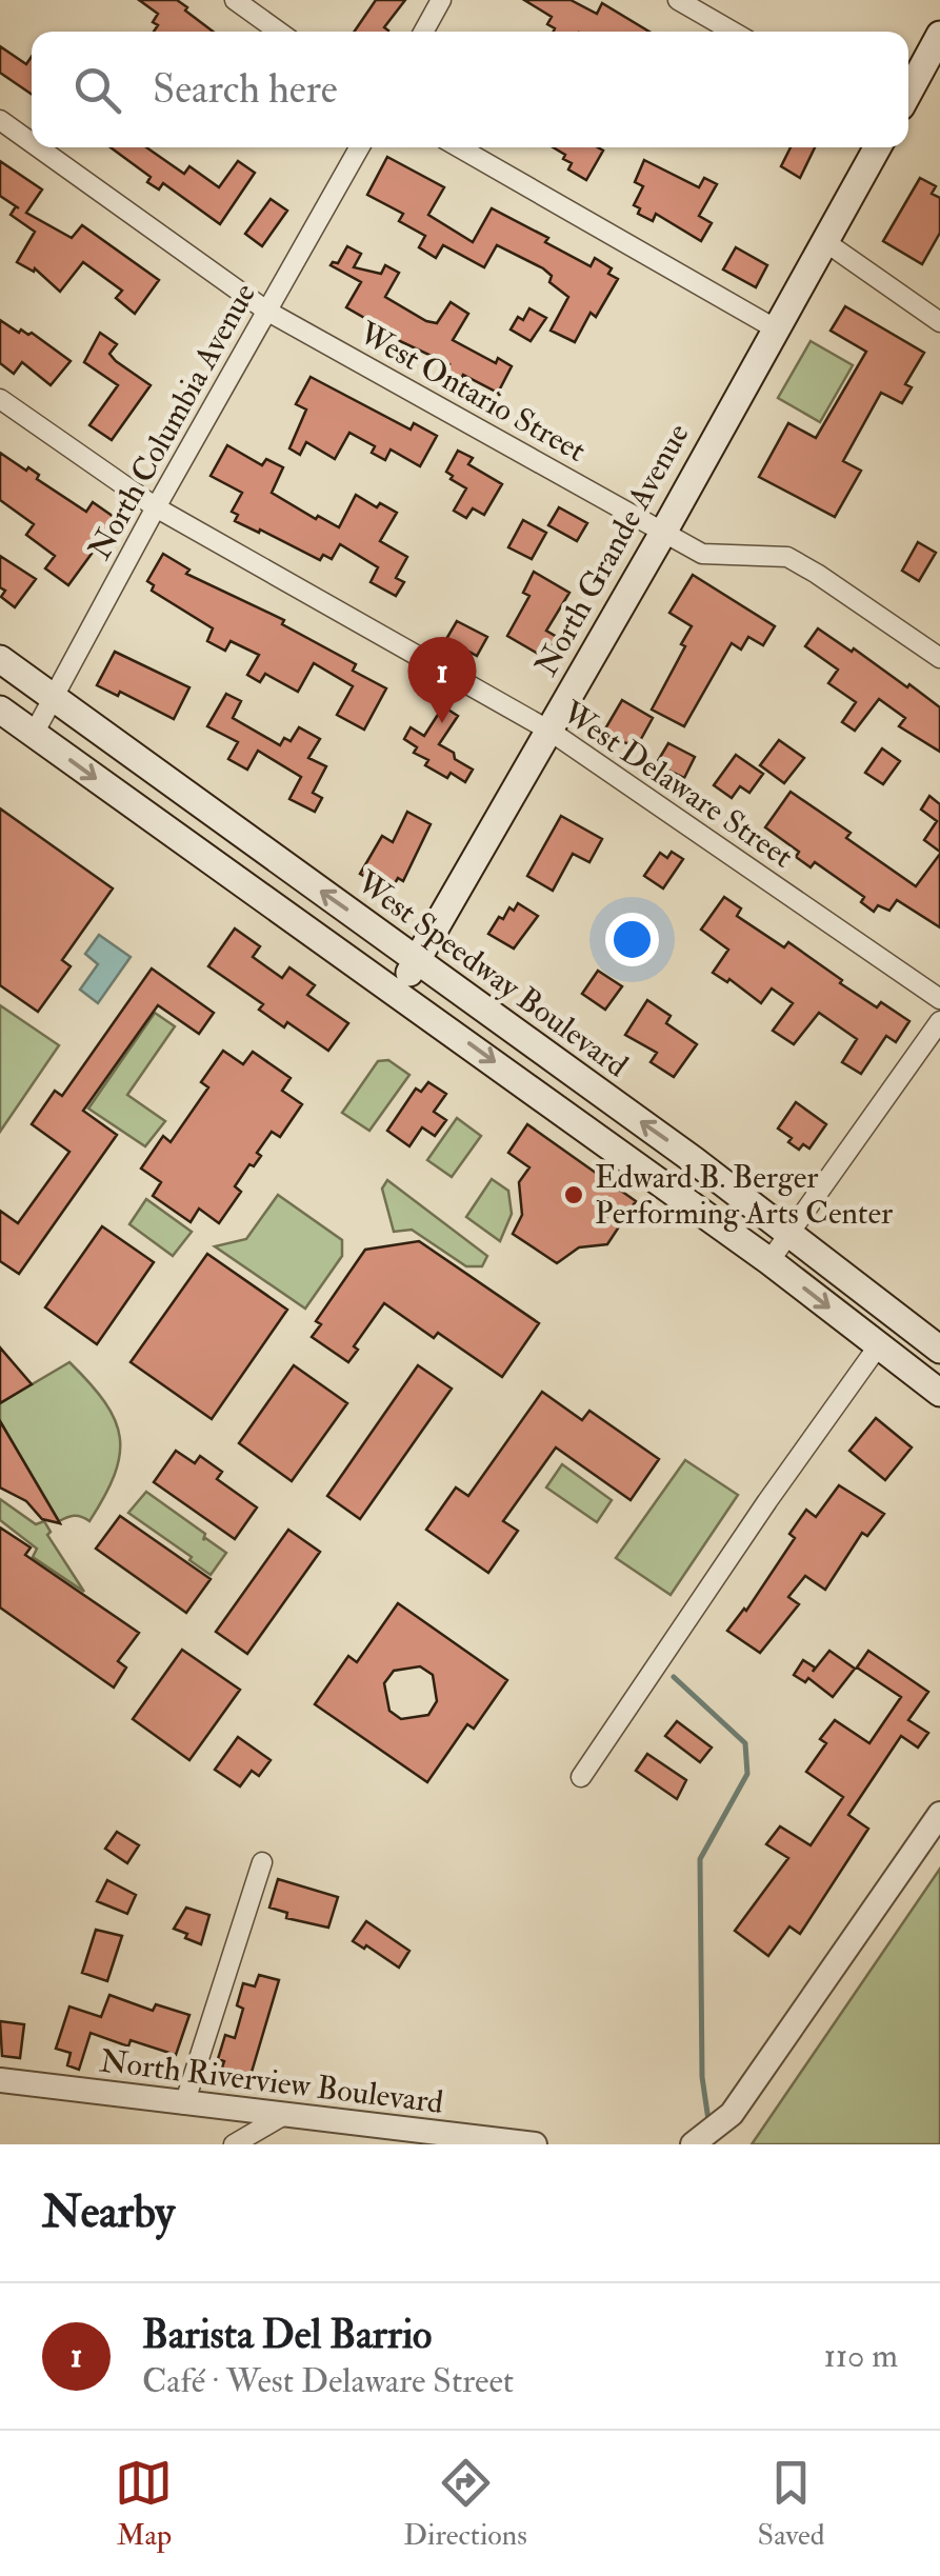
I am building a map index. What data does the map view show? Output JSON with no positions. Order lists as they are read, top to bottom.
{
  "streets": {
    "main road": ["North Grande Avenue", "West Speedway Boulevard"],
    "street": [
      "West Ontario Street",
      "North Columbia Avenue",
      "West Delaware Street",
      "North Riverview Boulevard"
    ]
  },
  "crossings": [
    ["West Ontario Street", "North Columbia Avenue"],
    ["West Ontario Street", "North Grande Avenue"],
    ["North Columbia Avenue", "West Delaware Street"],
    ["North Columbia Avenue", "West Speedway Boulevard"],
    ["North Grande Avenue", "West Delaware Street"],
    ["North Grande Avenue", "West Speedway Boulevard"]
  ],
  "places": ["Edward B. Berger Performing Arts Center"],
  "page": {
    "search": "Search here",
    "pins": "1",
    "heading": "Nearby",
    "list": [
      {
        "mark": "1",
        "name": "Barista Del Barrio",
        "note": "Café · West Delaware Street",
        "value": "110 m"
      }
    ],
    "nav": ["Map", "Directions", "Saved"]
  }
}
